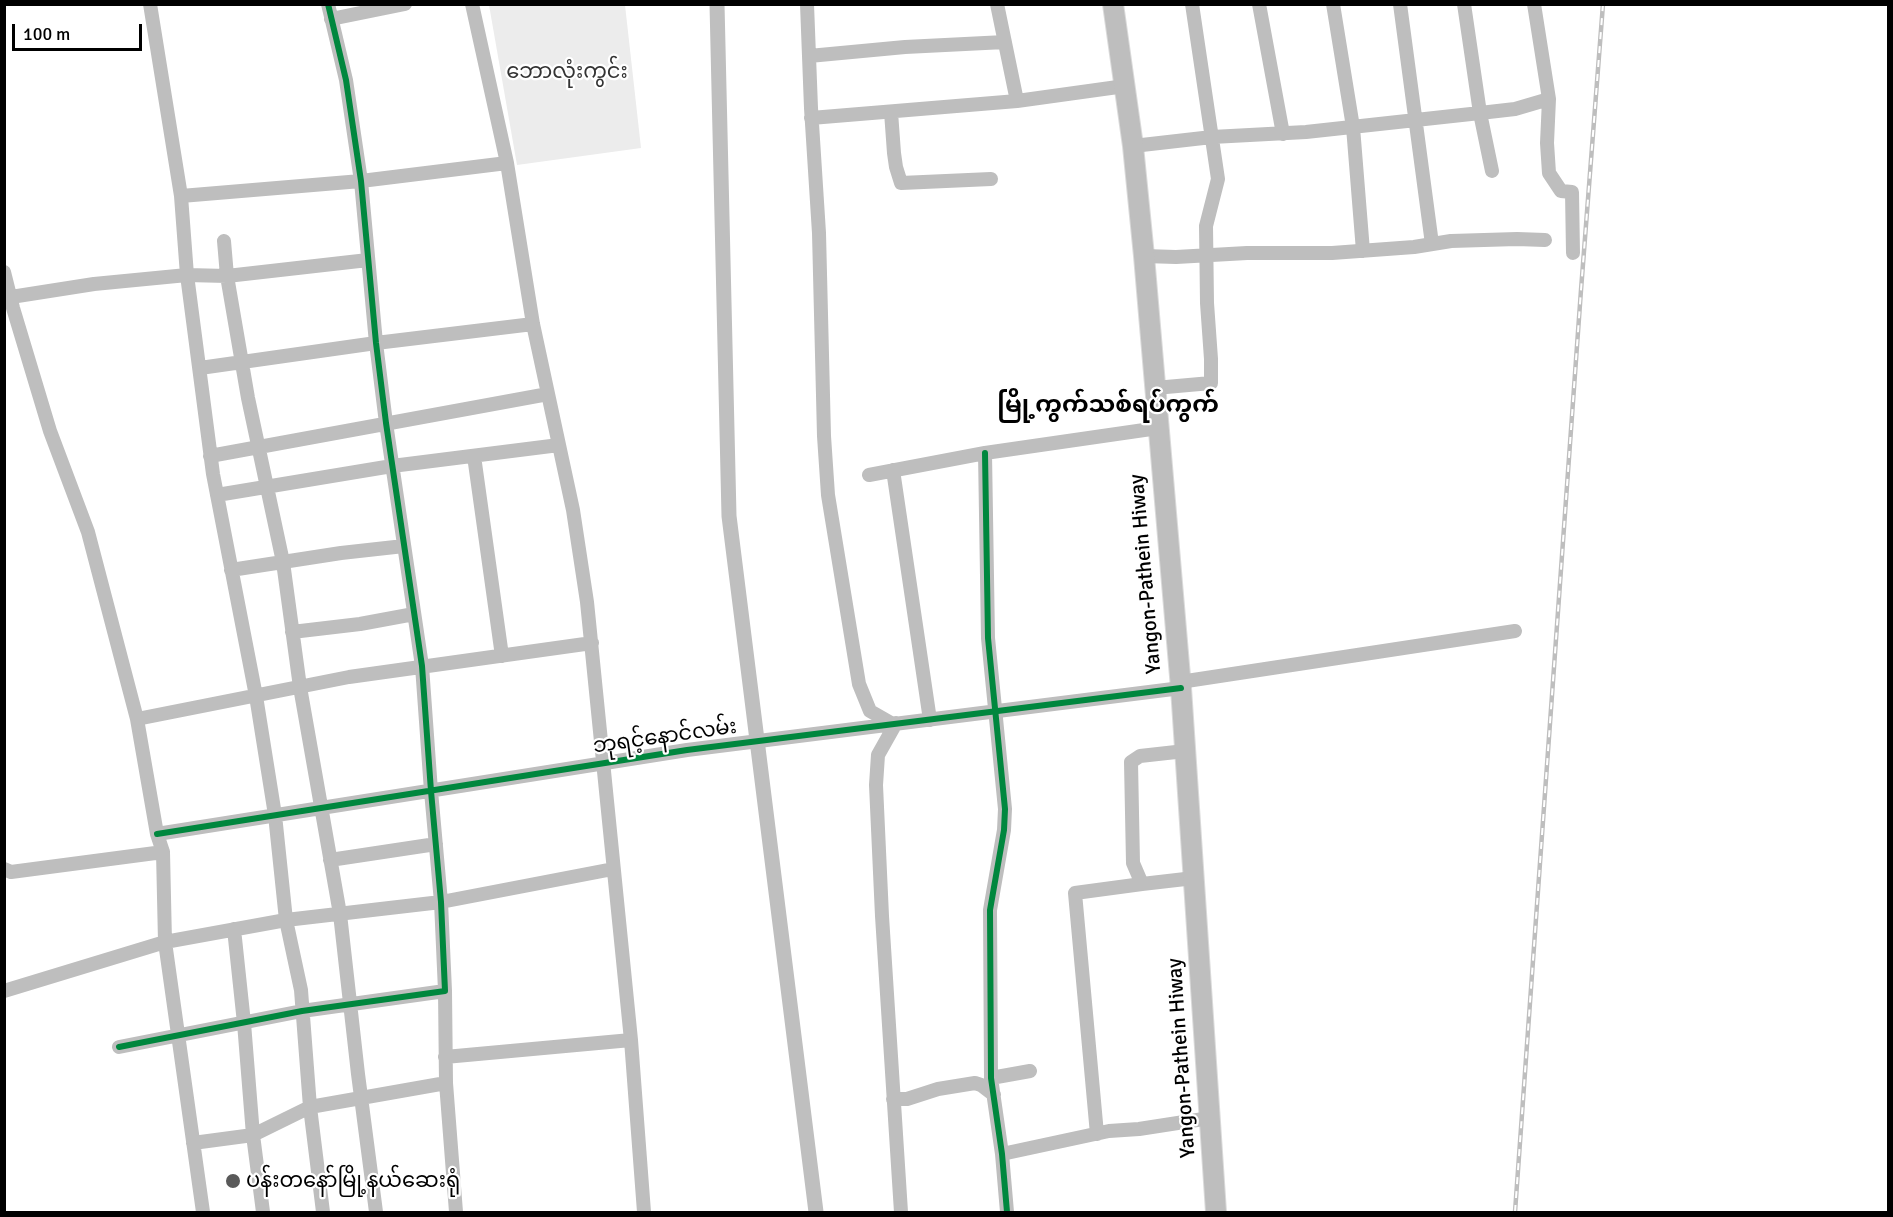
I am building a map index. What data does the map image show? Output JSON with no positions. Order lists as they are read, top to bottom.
{
  "streets": {
    "highway": ["Yangon-Pathein Hiway"],
    "street": ["ဘုရင့်နောင်လမ်း"]
  },
  "crossings": [
    ["Yangon-Pathein Hiway", "ဘုရင့်နောင်လမ်း"]
  ],
  "districts": ["မြို့ကွက်သစ်ရပ်ကွက်"],
  "parks": ["ဘောလုံးကွင်း"],
  "places": ["ပန်းတနော်မြို့နယ်ဆေးရုံ"],
  "scale_bar": "100 m"
}
